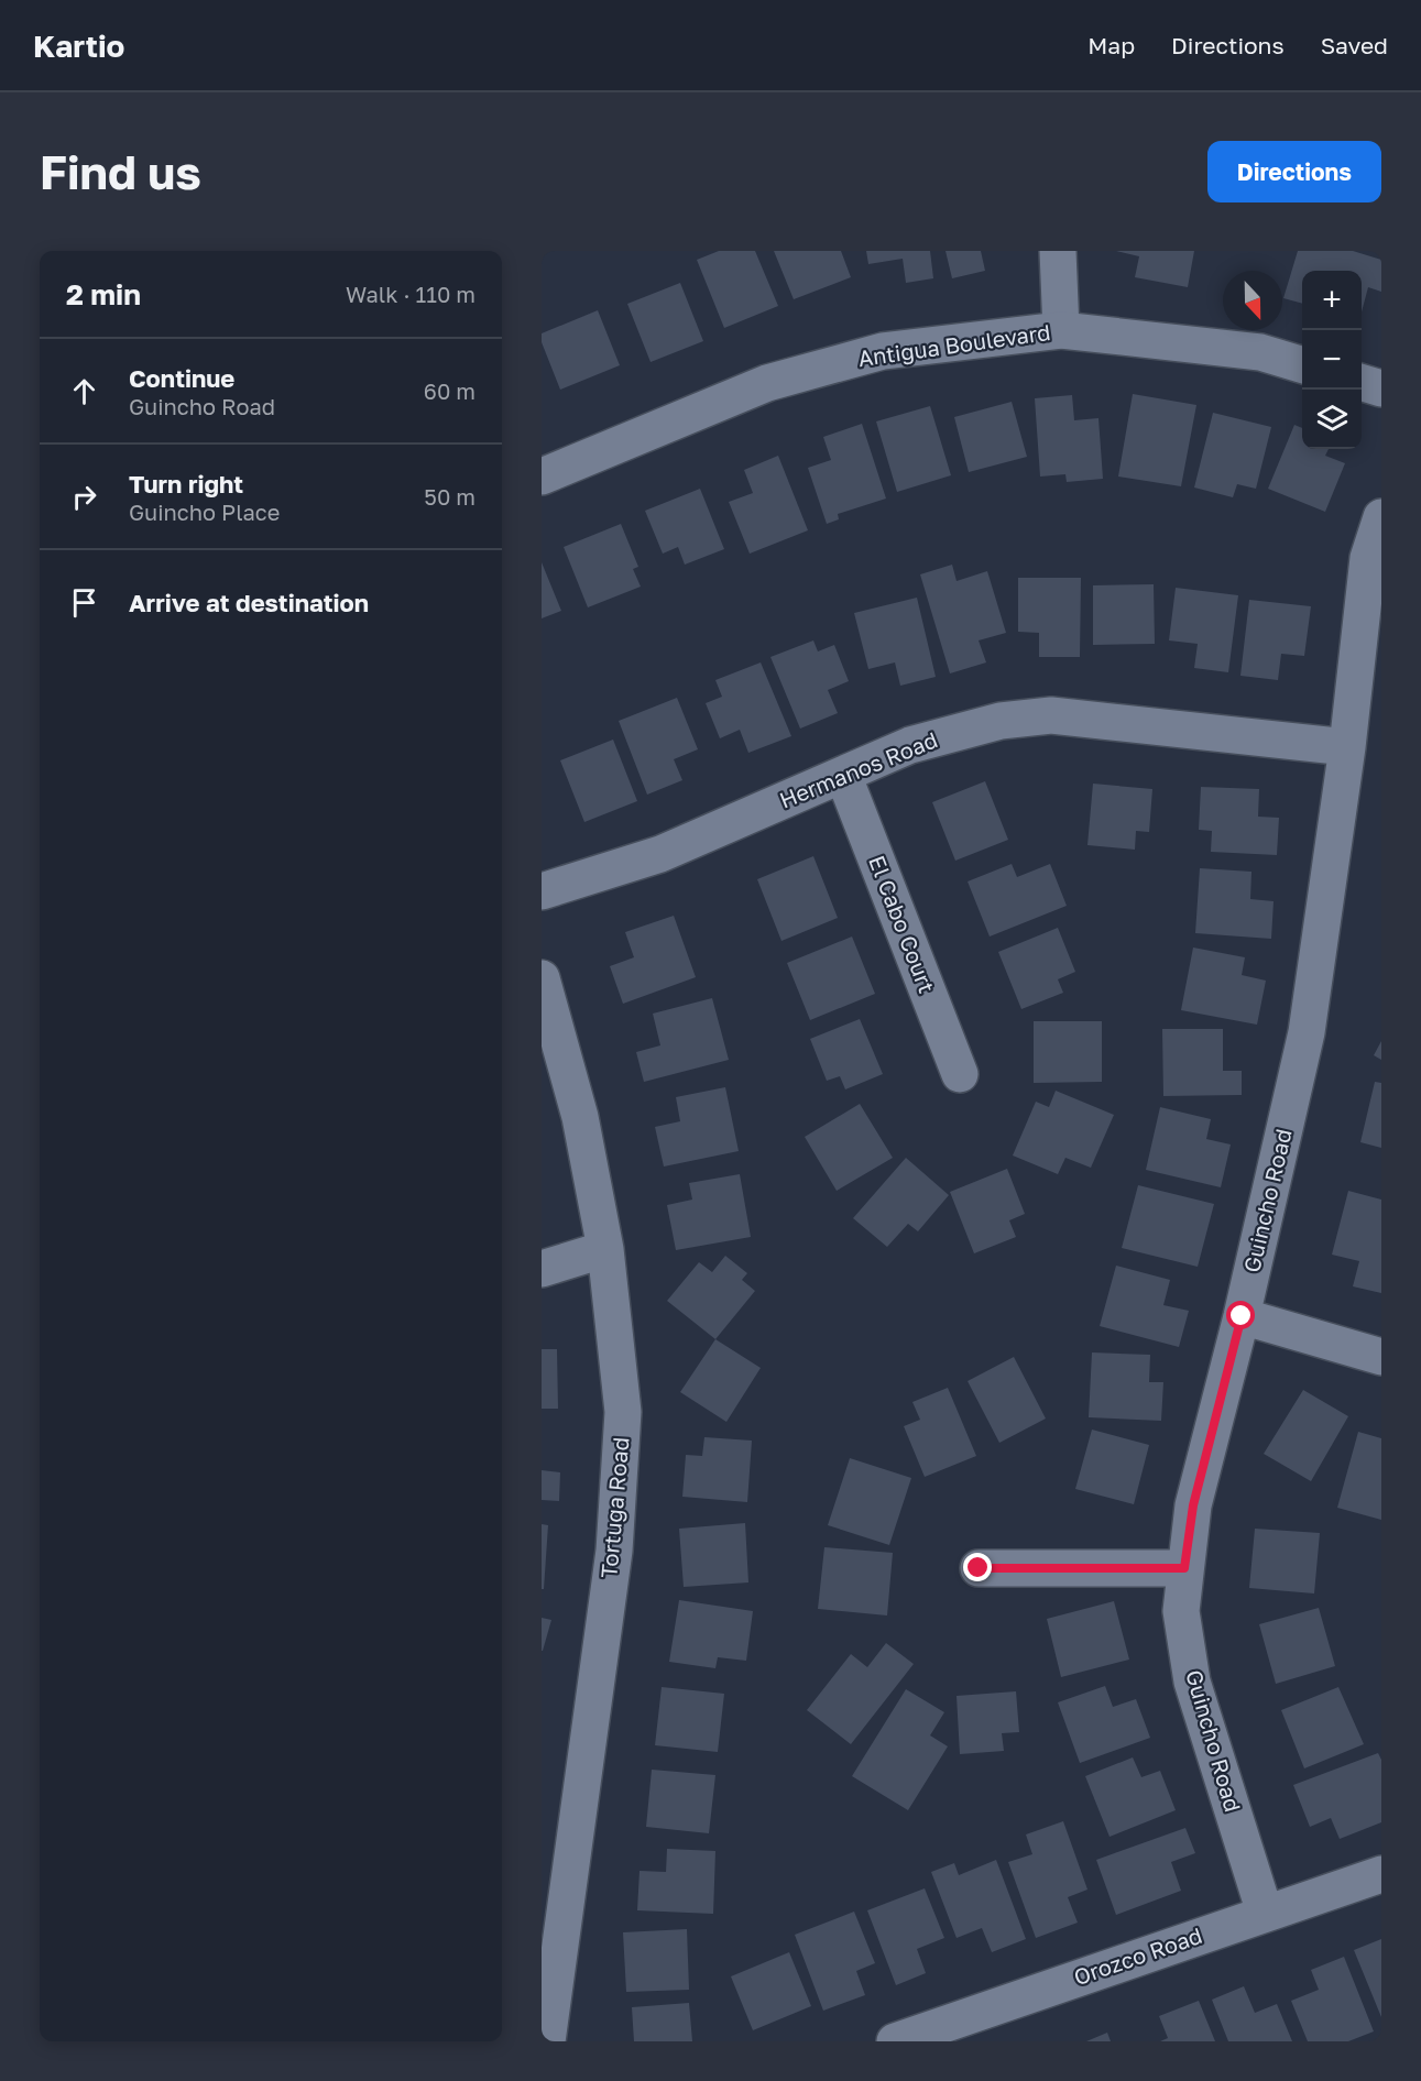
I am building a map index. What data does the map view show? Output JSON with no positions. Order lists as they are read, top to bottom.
{
  "streets": {
    "street": [
      "Antigua Boulevard",
      "Hermanos Road",
      "El Cabo Court",
      "Guincho Road",
      "Tortuga Road",
      "Orozco Road"
    ]
  },
  "crossings": [
    ["Hermanos Road", "El Cabo Court"],
    ["Hermanos Road", "Guincho Road"],
    ["Guincho Road", "Orozco Road"]
  ],
  "north": "bottom",
  "page": {
    "header": "Kartio",
    "nav": ["Map", "Directions", "Saved"],
    "buttons": "Directions",
    "title": "Find us",
    "heading": ["2 min", "Walk · 110 m"],
    "map_buttons": ["+", "−"],
    "list": [
      ["Continue", "Guincho Road", "60 m"],
      ["Turn right", "Guincho Place", "50 m"],
      "Arrive at destination"
    ]
  }
}
